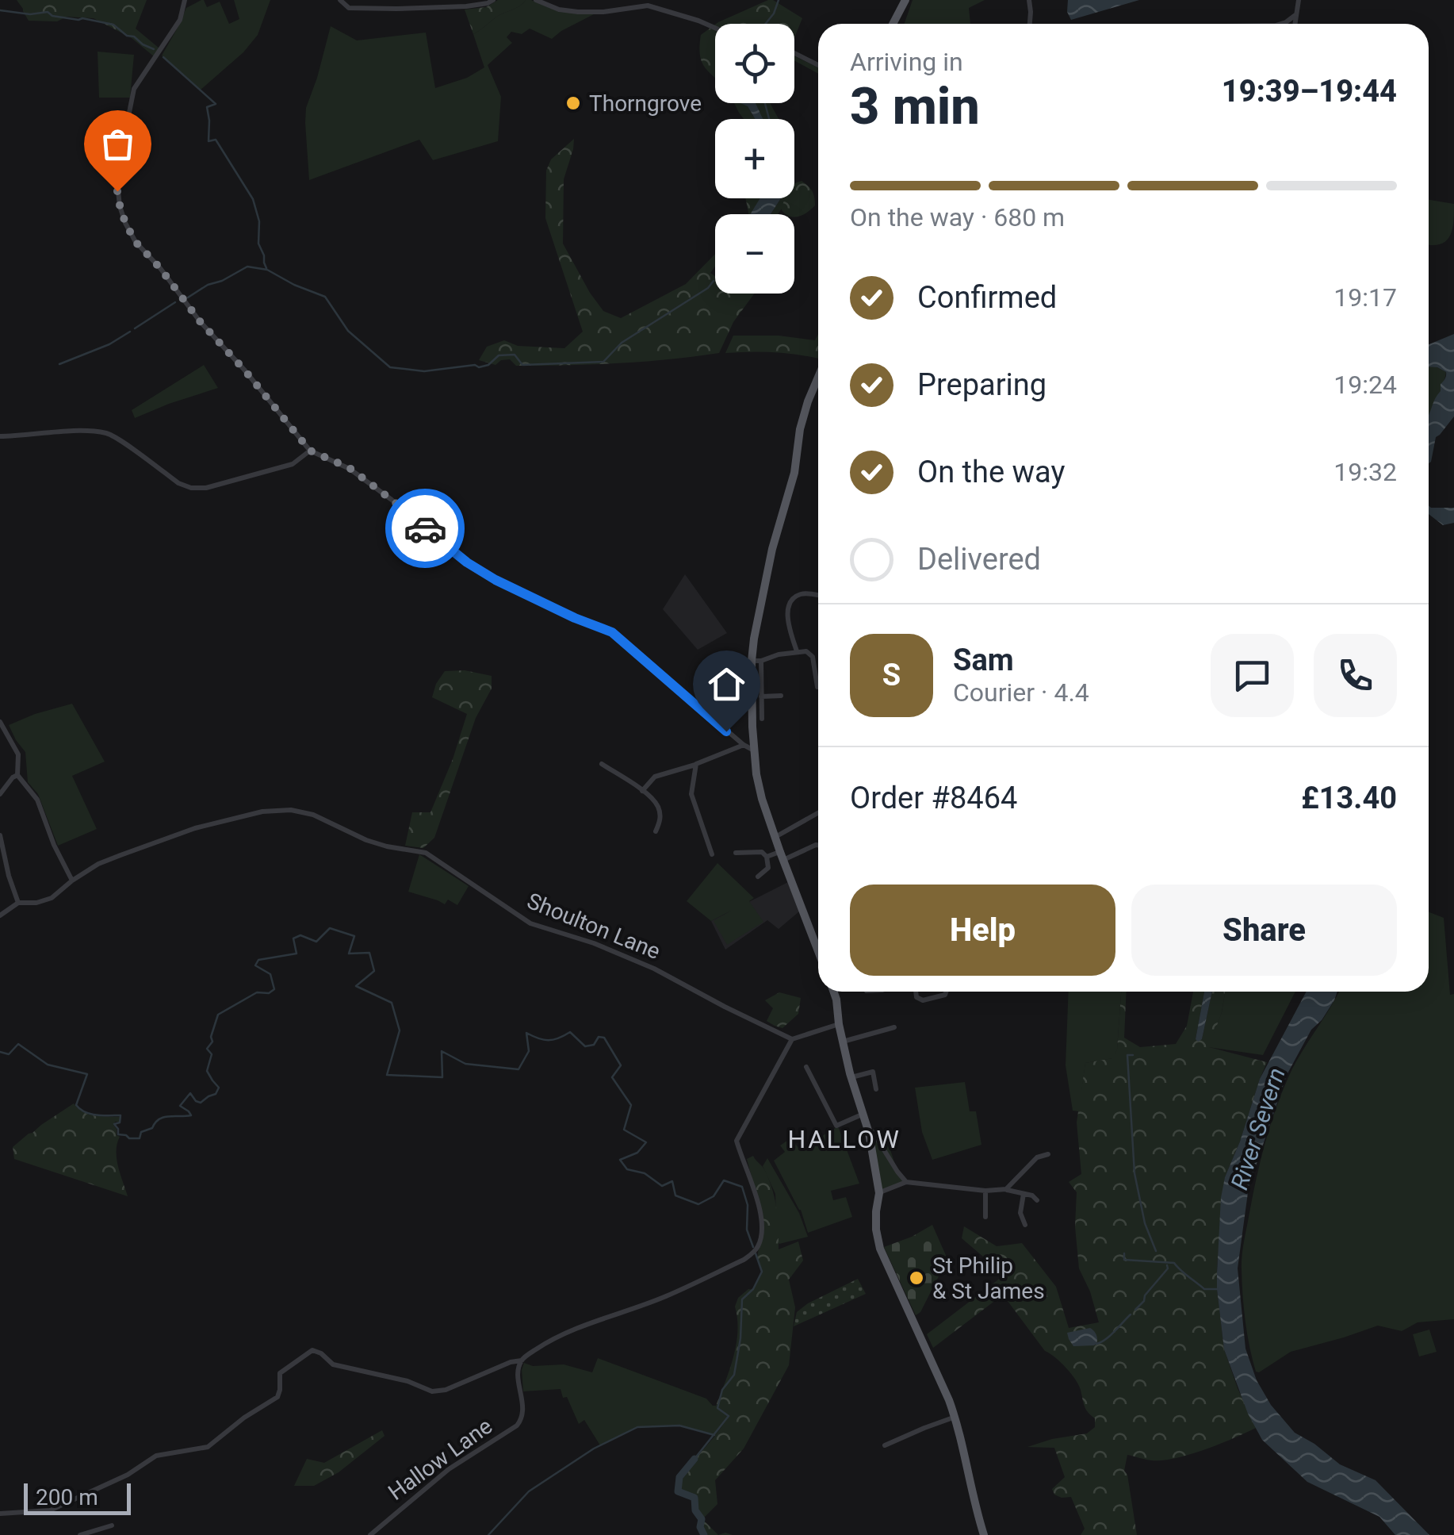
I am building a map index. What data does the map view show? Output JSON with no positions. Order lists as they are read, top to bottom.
{
  "streets": {
    "street": ["Shoulton Lane", "Hallow Lane"]
  },
  "districts": ["HALLOW"],
  "water": ["River Severn"],
  "places": ["Thorngrove", "St Philip & St James"],
  "scale_bar": "200 m",
  "page": {
    "map_buttons": ["+", "−"],
    "heading": ["3 min", "Arriving in", "19:39–19:44"],
    "panel": [
      "Sam",
      "Courier · 4.4",
      "Order #8464",
      "£13.40"
    ],
    "bar": "On the way · 680 m",
    "list": [
      ["Confirmed", "19:17"],
      ["Preparing", "19:24"],
      ["On the way", "19:32"],
      "Delivered"
    ],
    "round": "S",
    "buttons": ["Help", "Share"],
    "scale": "200 m"
  }
}
